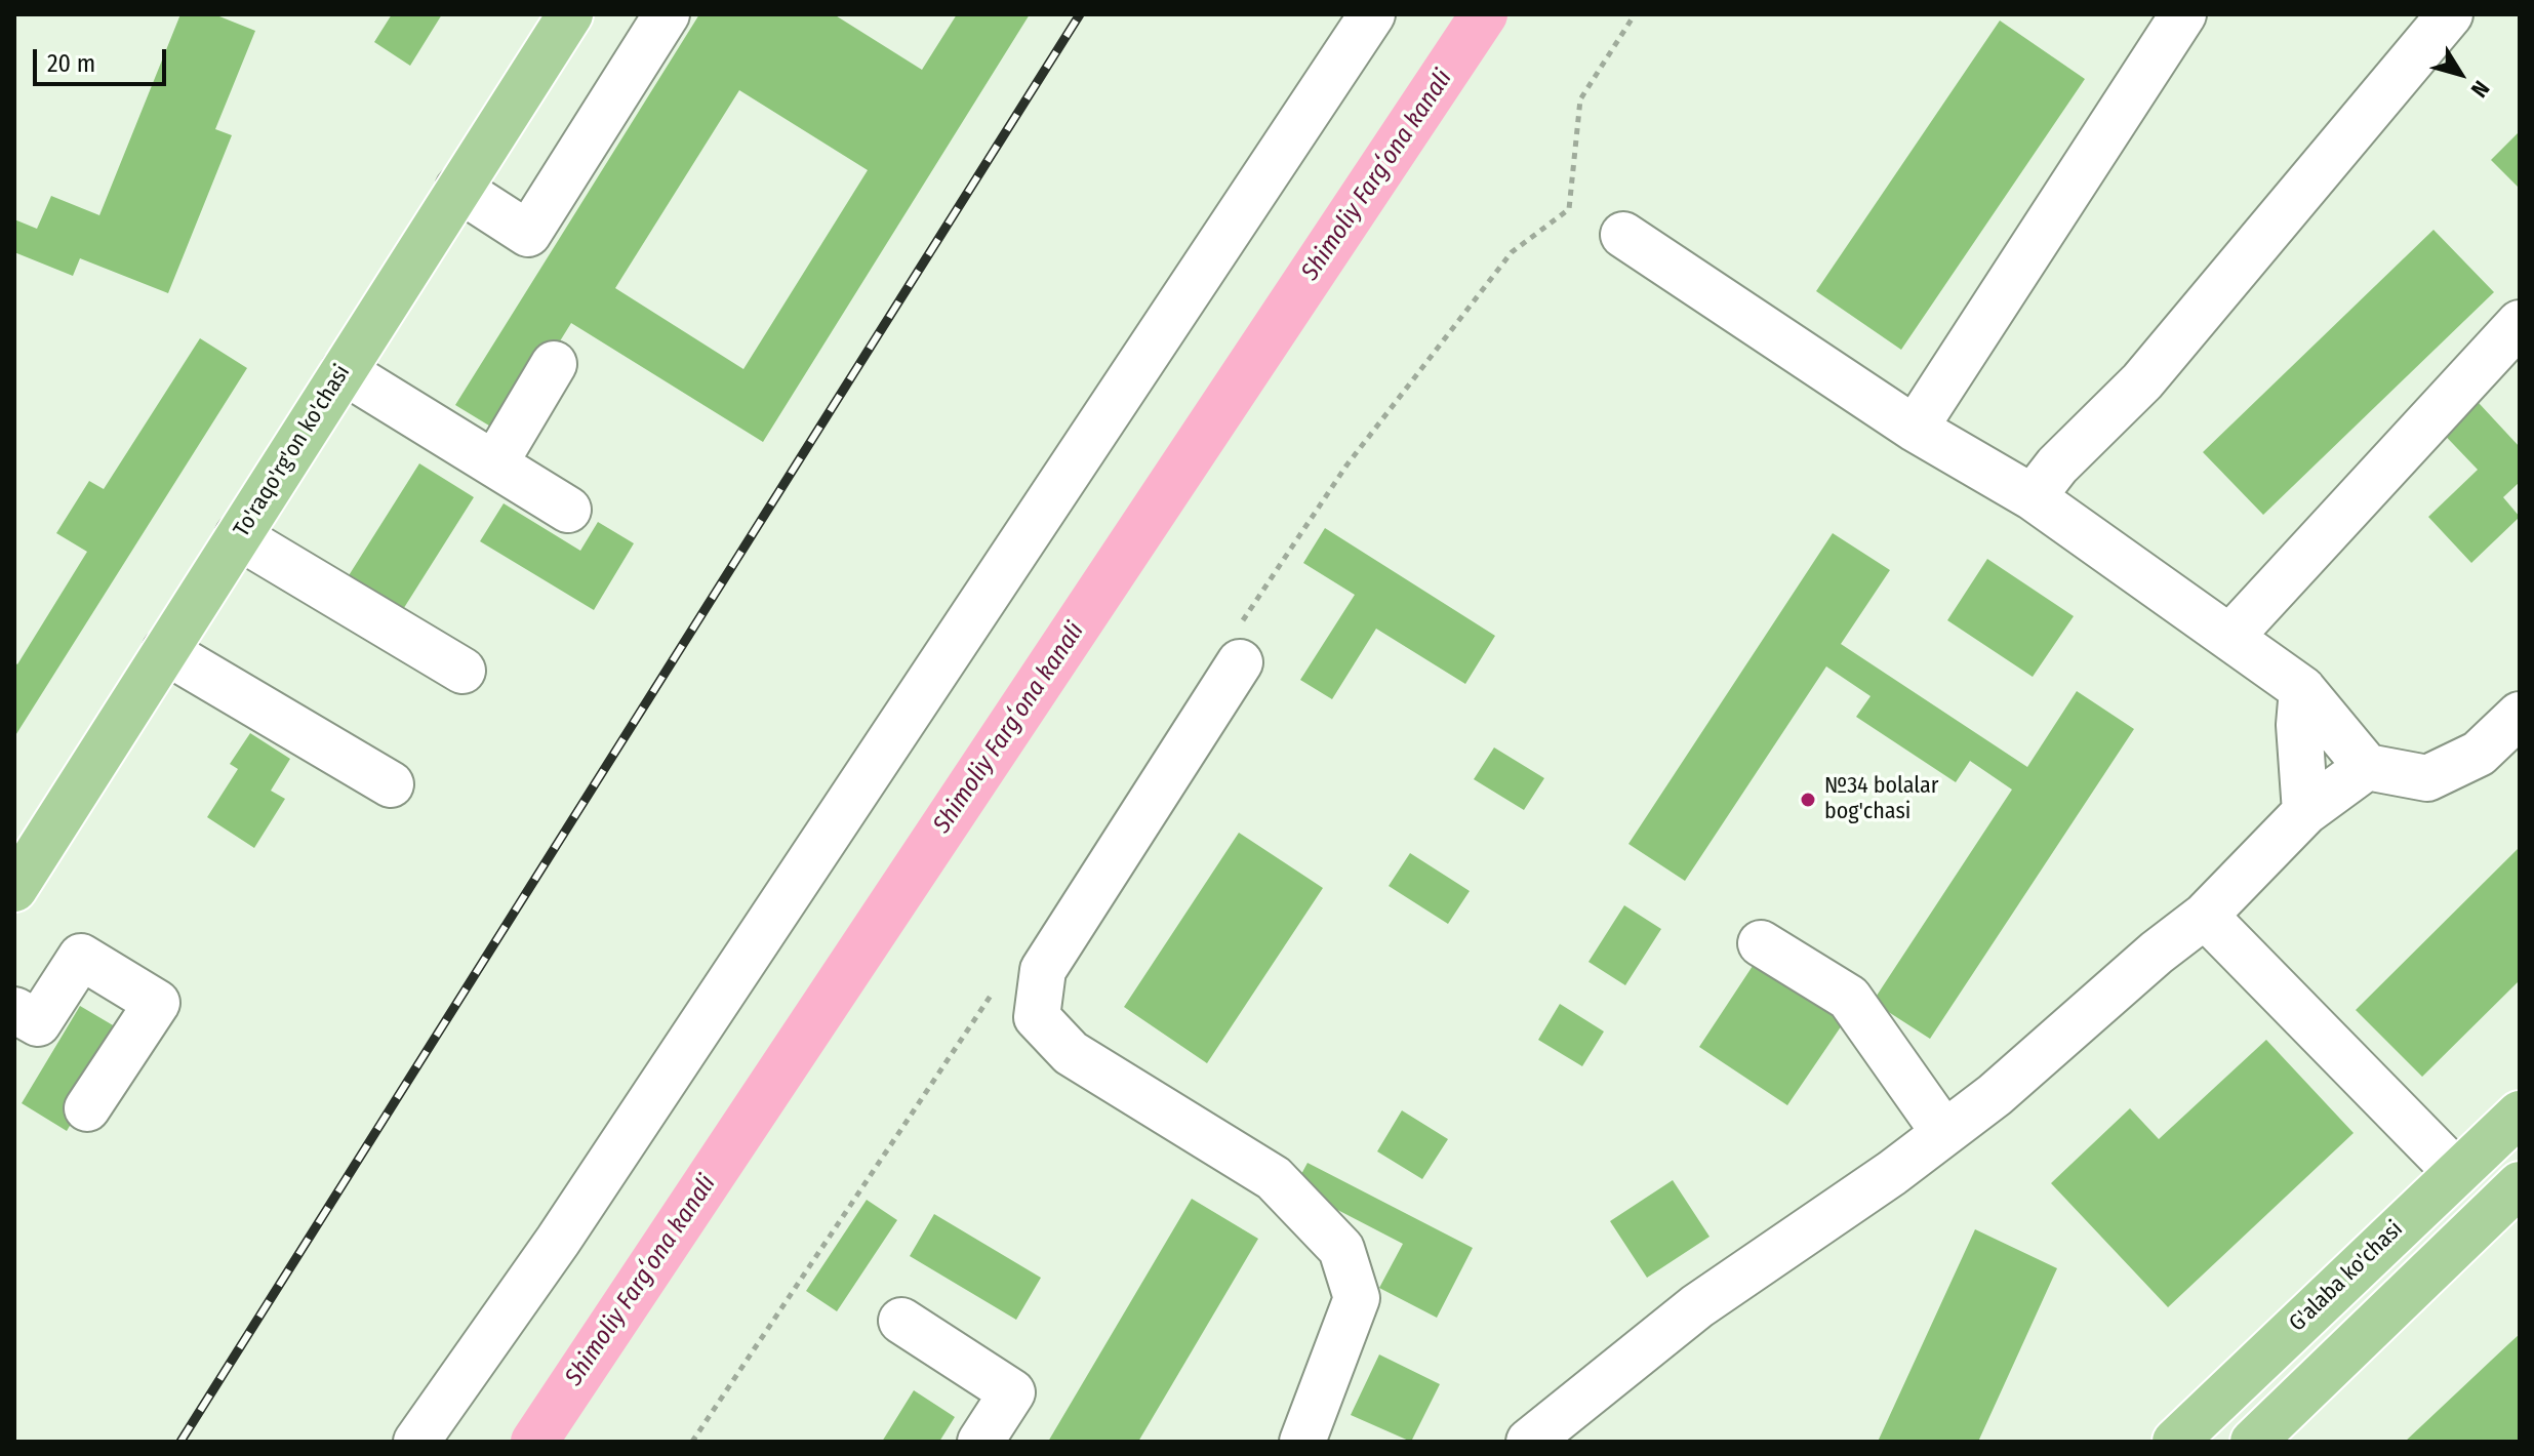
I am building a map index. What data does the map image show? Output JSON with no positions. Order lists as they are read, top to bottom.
{
  "streets": {
    "main road": ["To'raqo'rg'on ko'chasi", "G'alaba ko'chasi"]
  },
  "water": ["Shimoliy Fargʻona kanali"],
  "places": ["№34 bolalar bog'chasi"],
  "scale_bar": "20 m",
  "north": "bottom right"
}
